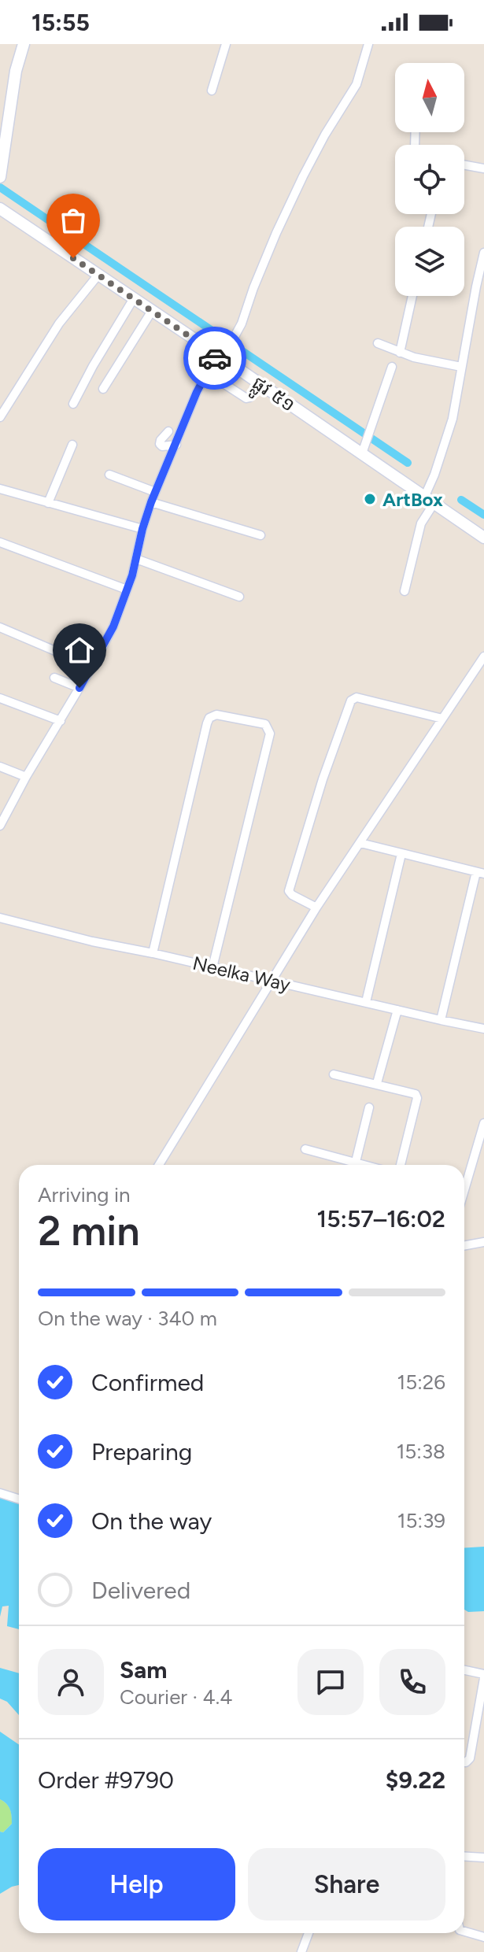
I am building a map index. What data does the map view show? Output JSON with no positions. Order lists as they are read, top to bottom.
{
  "streets": {
    "main road": ["ផ្លូវ ៥១"],
    "street": ["Neelka Way"]
  },
  "places": ["ArtBox"],
  "north": "top",
  "page": {
    "status": "15:55",
    "heading": ["2 min", "Arriving in", "15:57–16:02"],
    "panel": [
      "Sam",
      "Courier · 4.4",
      "Order #9790",
      "$9.22"
    ],
    "bar": "On the way · 340 m",
    "list": [
      ["Confirmed", "15:26"],
      ["Preparing", "15:38"],
      ["On the way", "15:39"],
      "Delivered"
    ],
    "buttons": ["Help", "Share"]
  }
}
